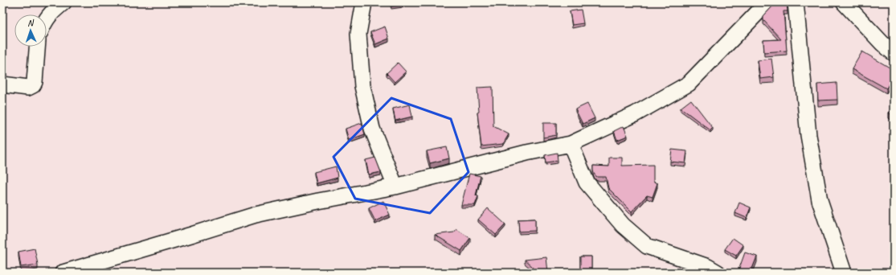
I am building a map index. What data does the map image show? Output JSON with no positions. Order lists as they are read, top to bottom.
{
  "north": "top"
}
